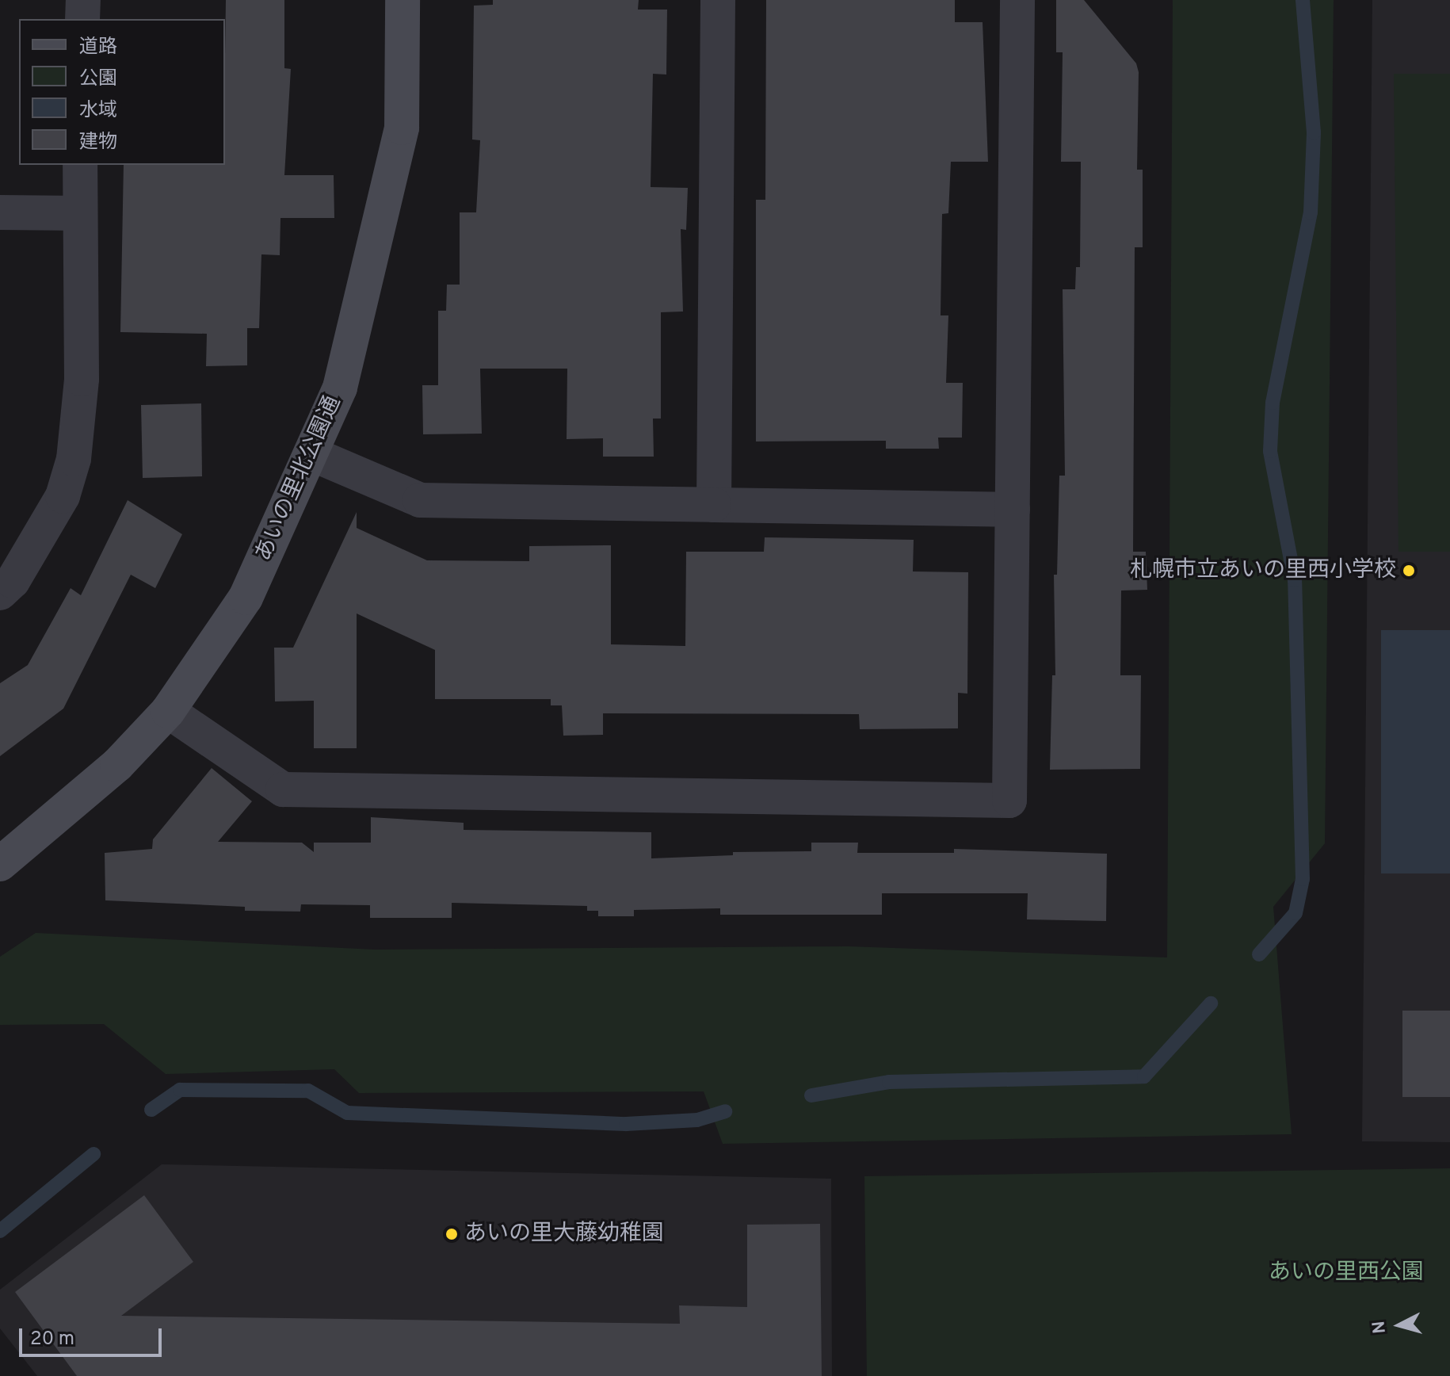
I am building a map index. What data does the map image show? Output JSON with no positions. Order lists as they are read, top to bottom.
{
  "streets": {
    "street": ["あいの里北公園通"]
  },
  "parks": ["あいの里西公園"],
  "places": ["札幌市立あいの里西小学校", "あいの里大藤幼稚園"],
  "legend": [
    "道路",
    "公園",
    "水域",
    "建物"
  ],
  "scale_bar": "20 m",
  "north": "left"
}
